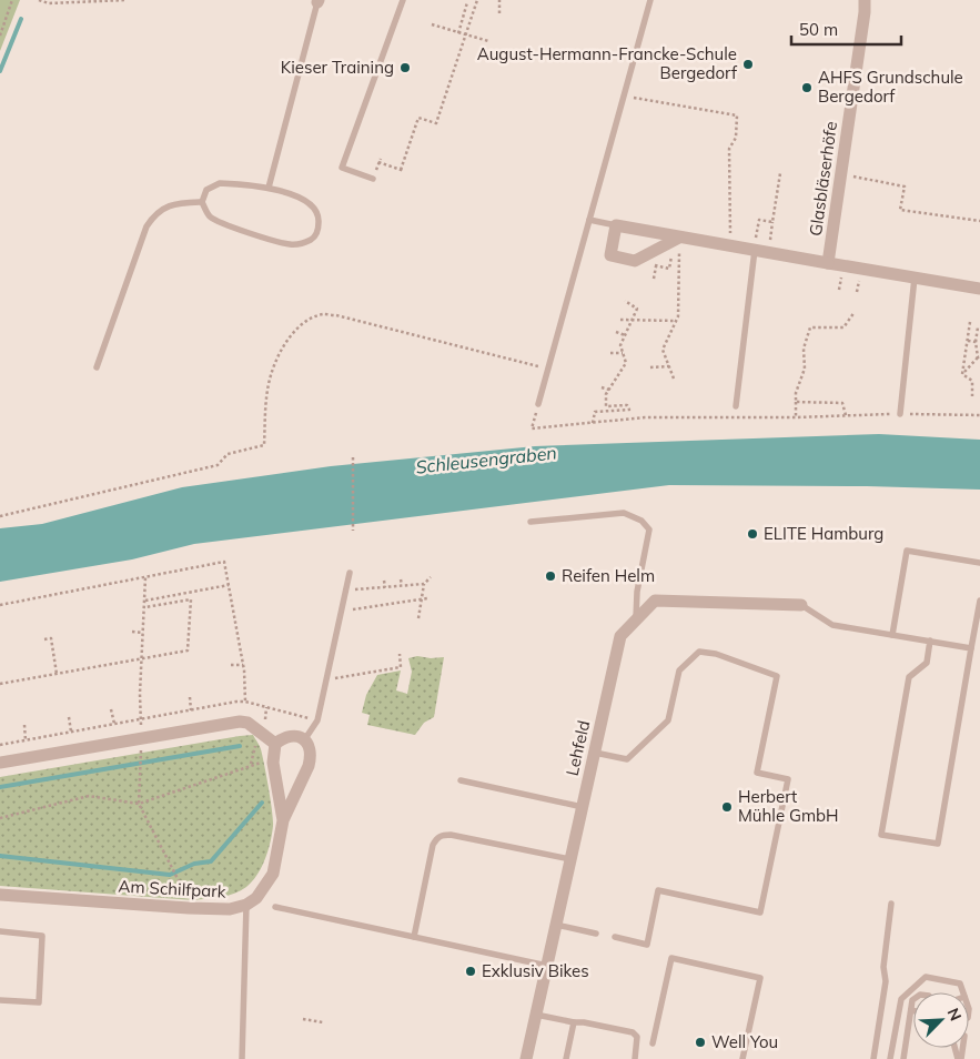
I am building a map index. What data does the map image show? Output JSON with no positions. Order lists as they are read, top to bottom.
{
  "streets": {
    "street": ["Glasbläserhöfe", "Lehfeld", "Am Schilfpark"]
  },
  "water": ["Schleusengraben"],
  "places": [
    "August-Hermann-Francke-Schule Bergedorf",
    "Kieser Training",
    "AHFS Grundschule Bergedorf",
    "ELITE Hamburg",
    "Reifen Helm",
    "Herbert Mühle GmbH",
    "Exklusiv Bikes",
    "Well You"
  ],
  "scale_bar": "50 m",
  "north": "top right"
}
